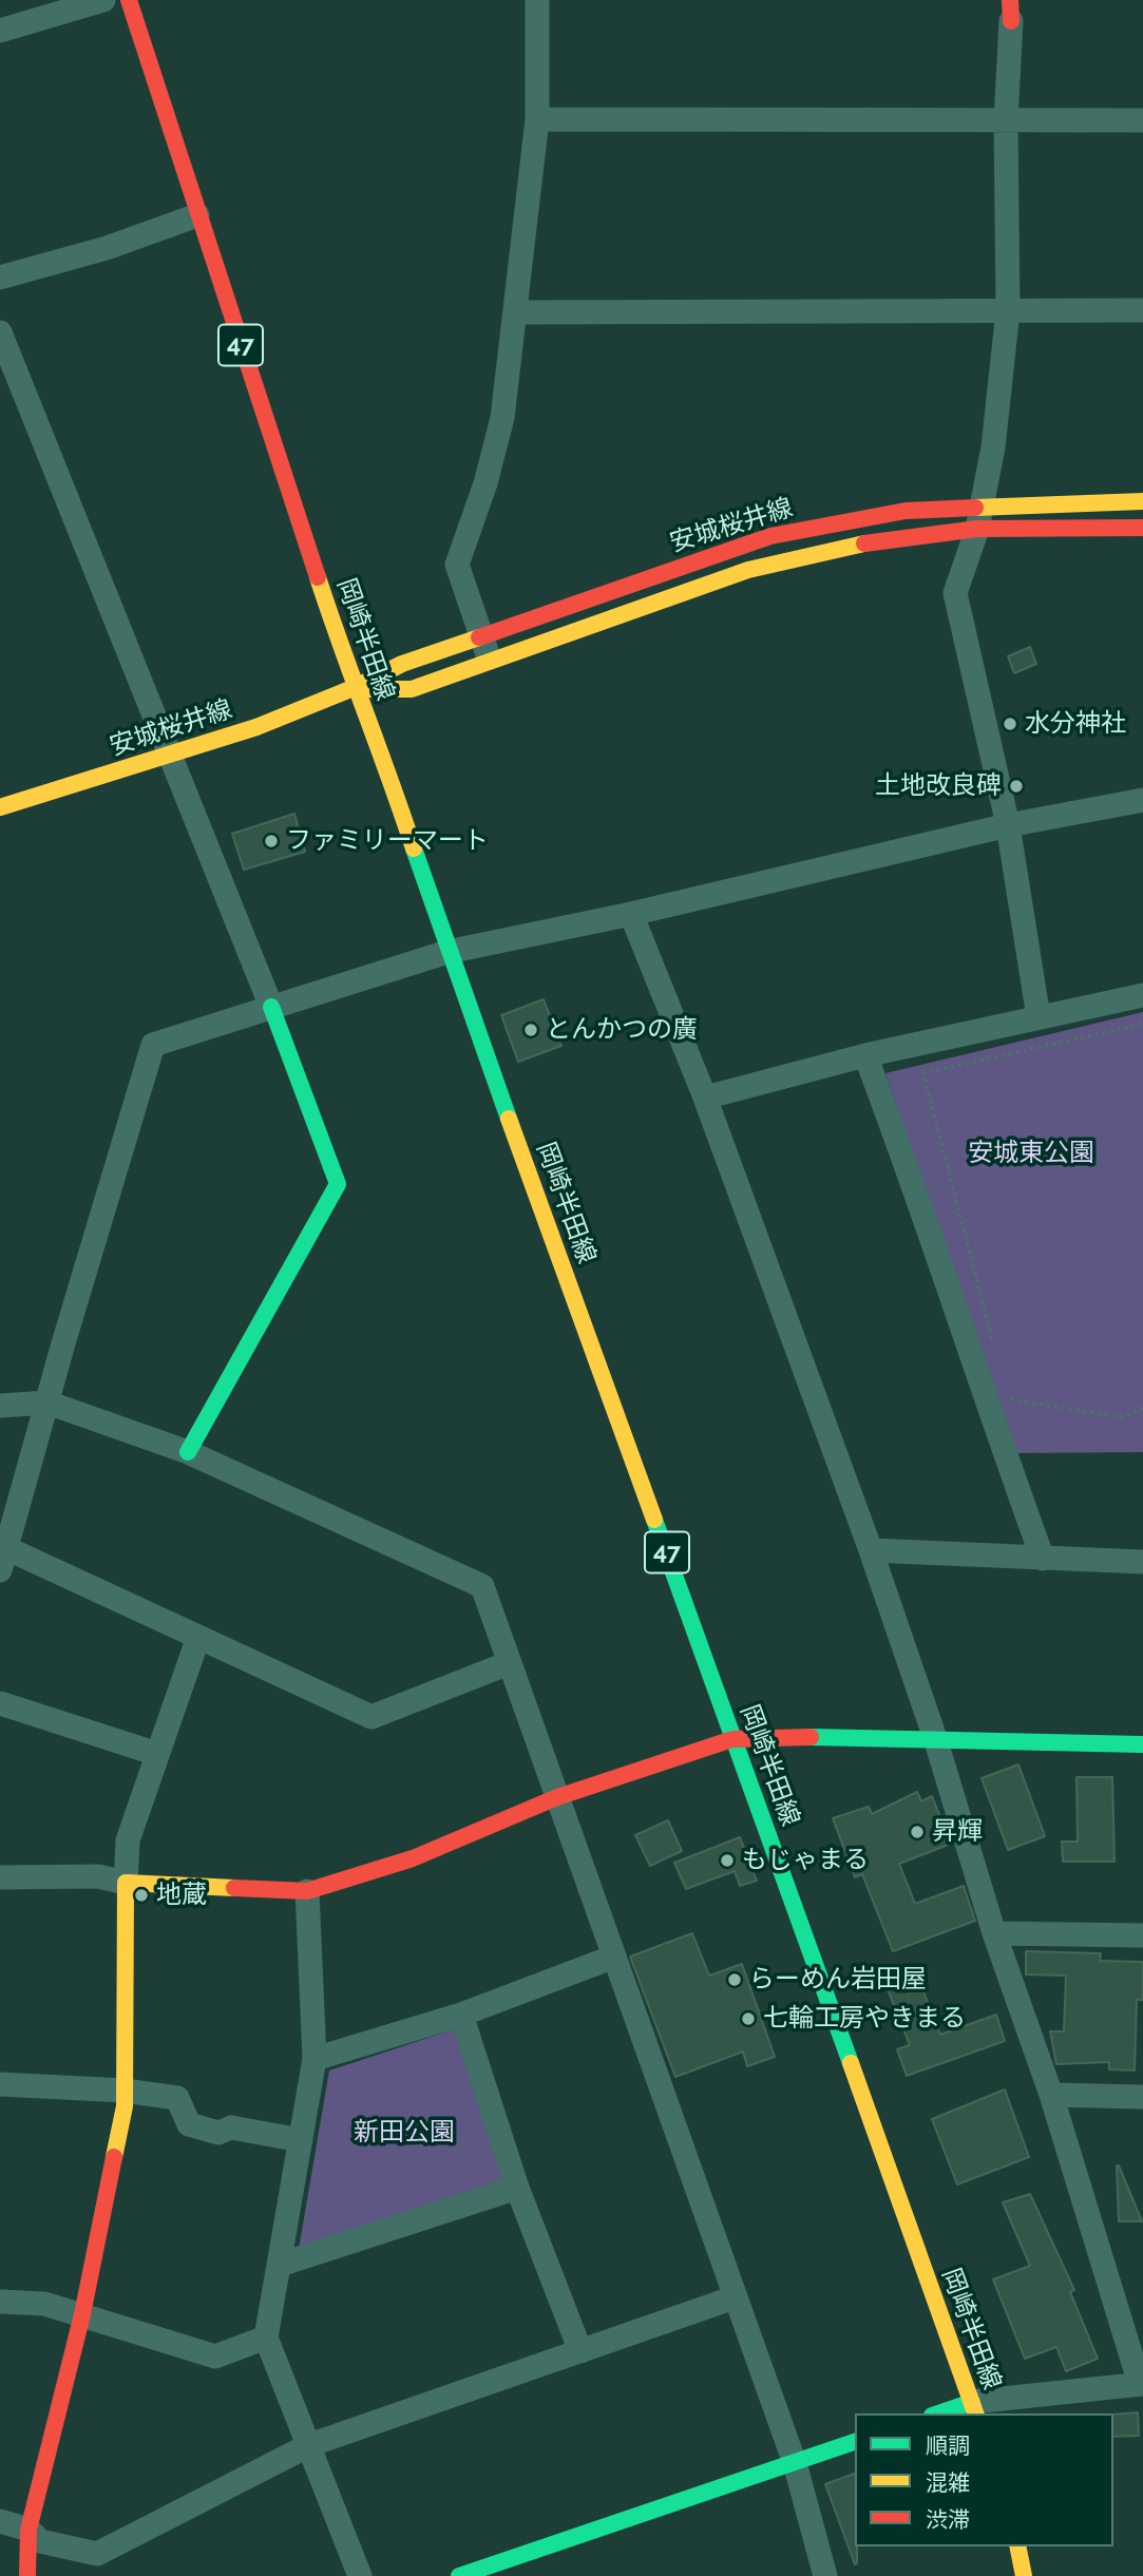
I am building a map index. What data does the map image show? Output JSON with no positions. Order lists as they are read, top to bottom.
{
  "streets": {
    "main road": ["47", "安城桜井線", "岡崎半田線"]
  },
  "crossings": [
    ["安城桜井線", "岡崎半田線"]
  ],
  "parks": ["安城東公園", "新田公園"],
  "places": [
    "水分神社",
    "土地改良碑",
    "ファミリーマート",
    "とんかつの廣",
    "昇輝",
    "もじゃまる",
    "地蔵",
    "らーめん岩田屋",
    "七輪工房やきまる"
  ],
  "legend": ["順調", "混雑", "渋滞"]
}
